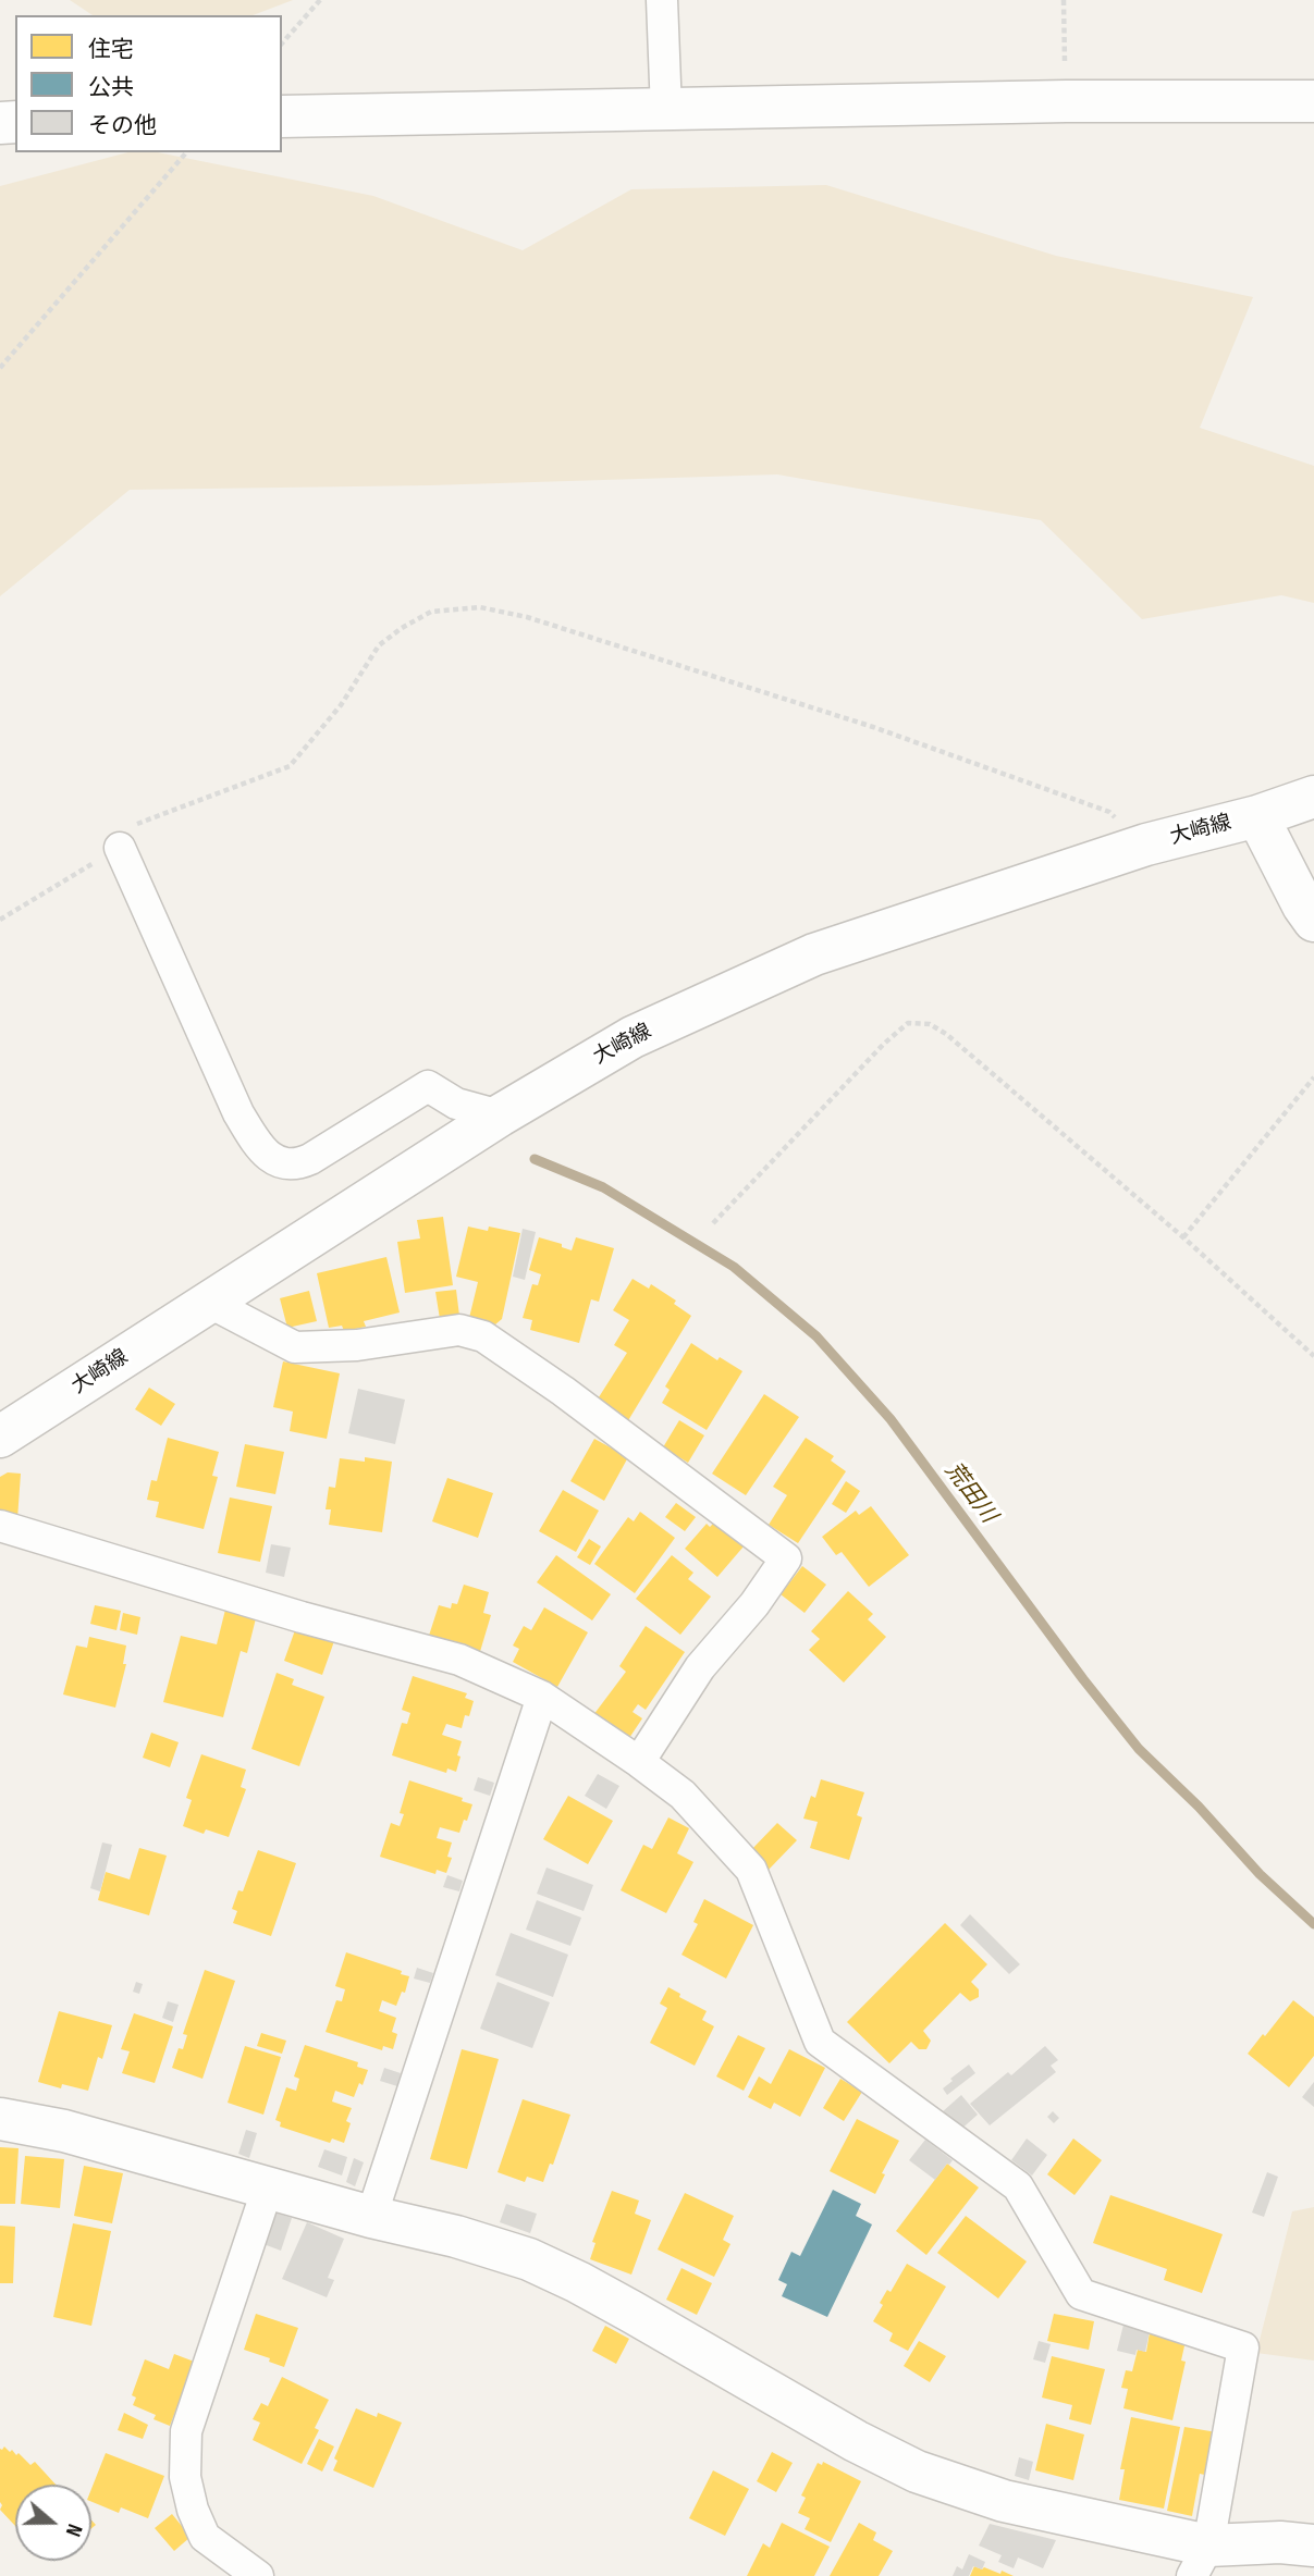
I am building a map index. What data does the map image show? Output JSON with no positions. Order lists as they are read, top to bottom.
{
  "streets": {
    "street": ["大崎線"]
  },
  "water": ["荒田川"],
  "legend": ["住宅", "公共", "その他"],
  "north": "right"
}
